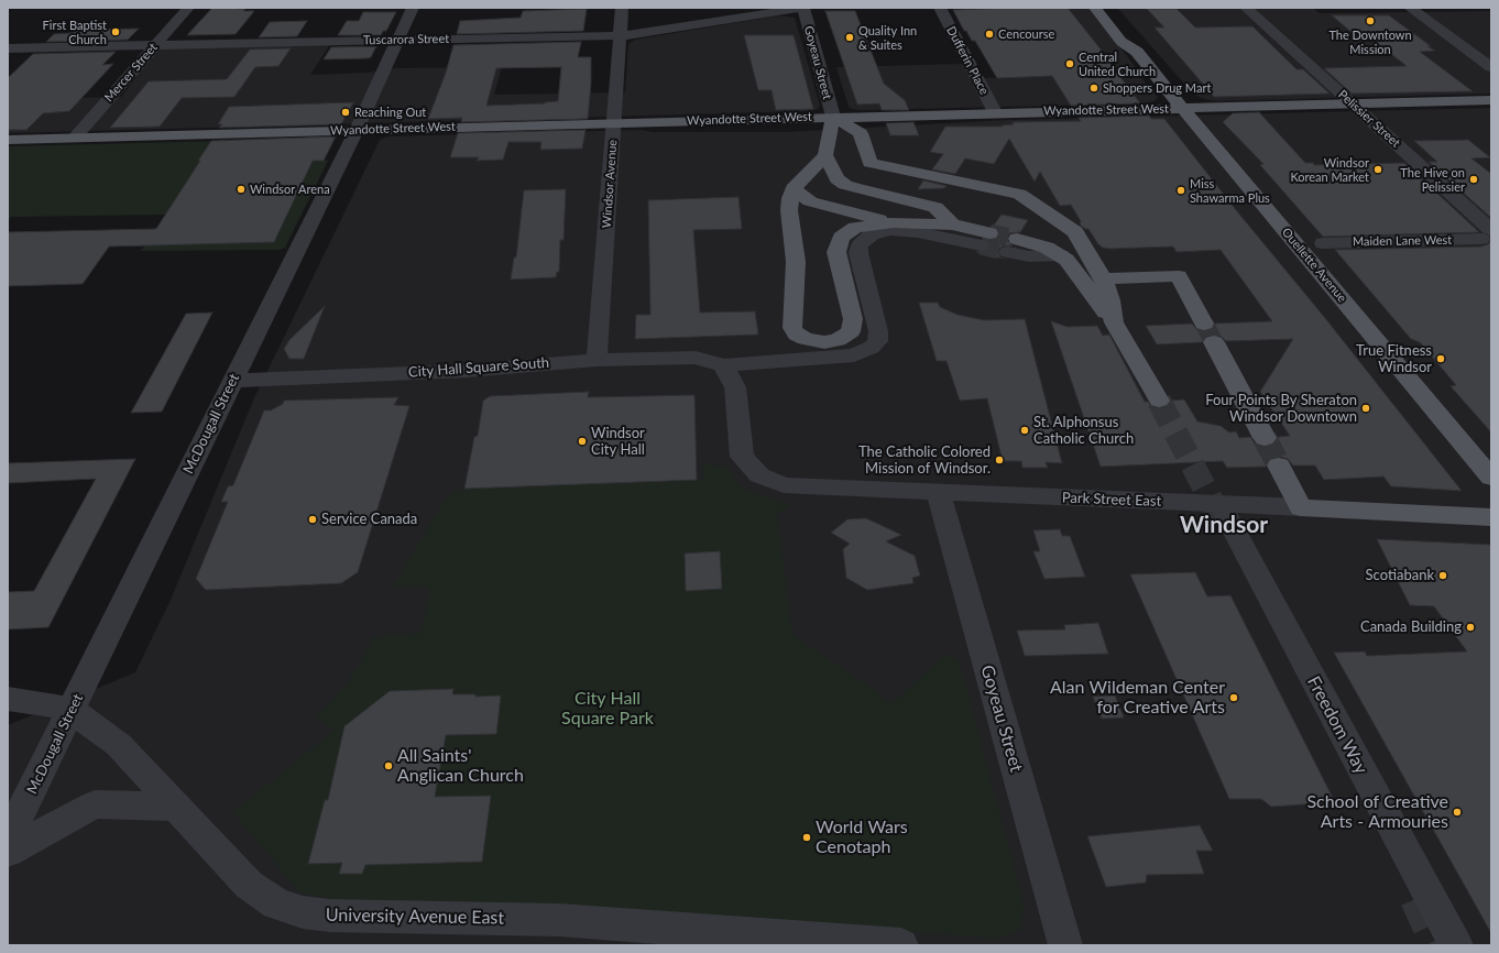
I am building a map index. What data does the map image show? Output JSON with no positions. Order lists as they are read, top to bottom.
{
  "streets": {
    "main road": ["Wyandotte Street West", "Ouellette Avenue", "Park Street East"],
    "street": [
      "Tuscarora Street",
      "Dufferin Place",
      "Goyeau Street",
      "Mercer Street",
      "Pelissier Street",
      "Windsor Avenue",
      "Maiden Lane West",
      "City Hall Square South",
      "McDougall Street",
      "Freedom Way",
      "University Avenue East"
    ]
  },
  "crossings": [
    ["Tuscarora Street", "Goyeau Street"],
    ["Tuscarora Street", "Mercer Street"],
    ["Tuscarora Street", "Windsor Avenue"],
    ["Tuscarora Street", "McDougall Street"],
    ["Dufferin Place", "Wyandotte Street West"],
    ["Goyeau Street", "Wyandotte Street West"],
    ["Goyeau Street", "Park Street East"],
    ["Mercer Street", "Wyandotte Street West"],
    ["Wyandotte Street West", "Pelissier Street"],
    ["Wyandotte Street West", "Windsor Avenue"],
    ["Wyandotte Street West", "Ouellette Avenue"],
    ["Wyandotte Street West", "McDougall Street"],
    ["Pelissier Street", "Maiden Lane West"],
    ["Windsor Avenue", "City Hall Square South"],
    ["City Hall Square South", "McDougall Street"],
    ["City Hall Square South", "Park Street East"],
    ["McDougall Street", "University Avenue East"],
    ["Park Street East", "Freedom Way"]
  ],
  "districts": ["Windsor"],
  "parks": ["City Hall Square Park"],
  "places": [
    "The Downtown Mission",
    "First Baptist Church",
    "Cencourse",
    "Quality Inn & Suites",
    "Central United Church",
    "Shoppers Drug Mart",
    "Reaching Out",
    "Windsor Korean Market",
    "The Hive on Pelissier",
    "Windsor Arena",
    "Miss Shawarma Plus",
    "True Fitness Windsor",
    "Four Points By Sheraton Windsor Downtown",
    "St. Alphonsus Catholic Church",
    "Windsor City Hall",
    "The Catholic Colored Mission of Windsor.",
    "Service Canada",
    "Scotiabank",
    "Canada Building",
    "Alan Wildeman Center for Creative Arts",
    "All Saints' Anglican Church",
    "School of Creative Arts - Armouries",
    "World Wars Cenotaph"
  ]
}
